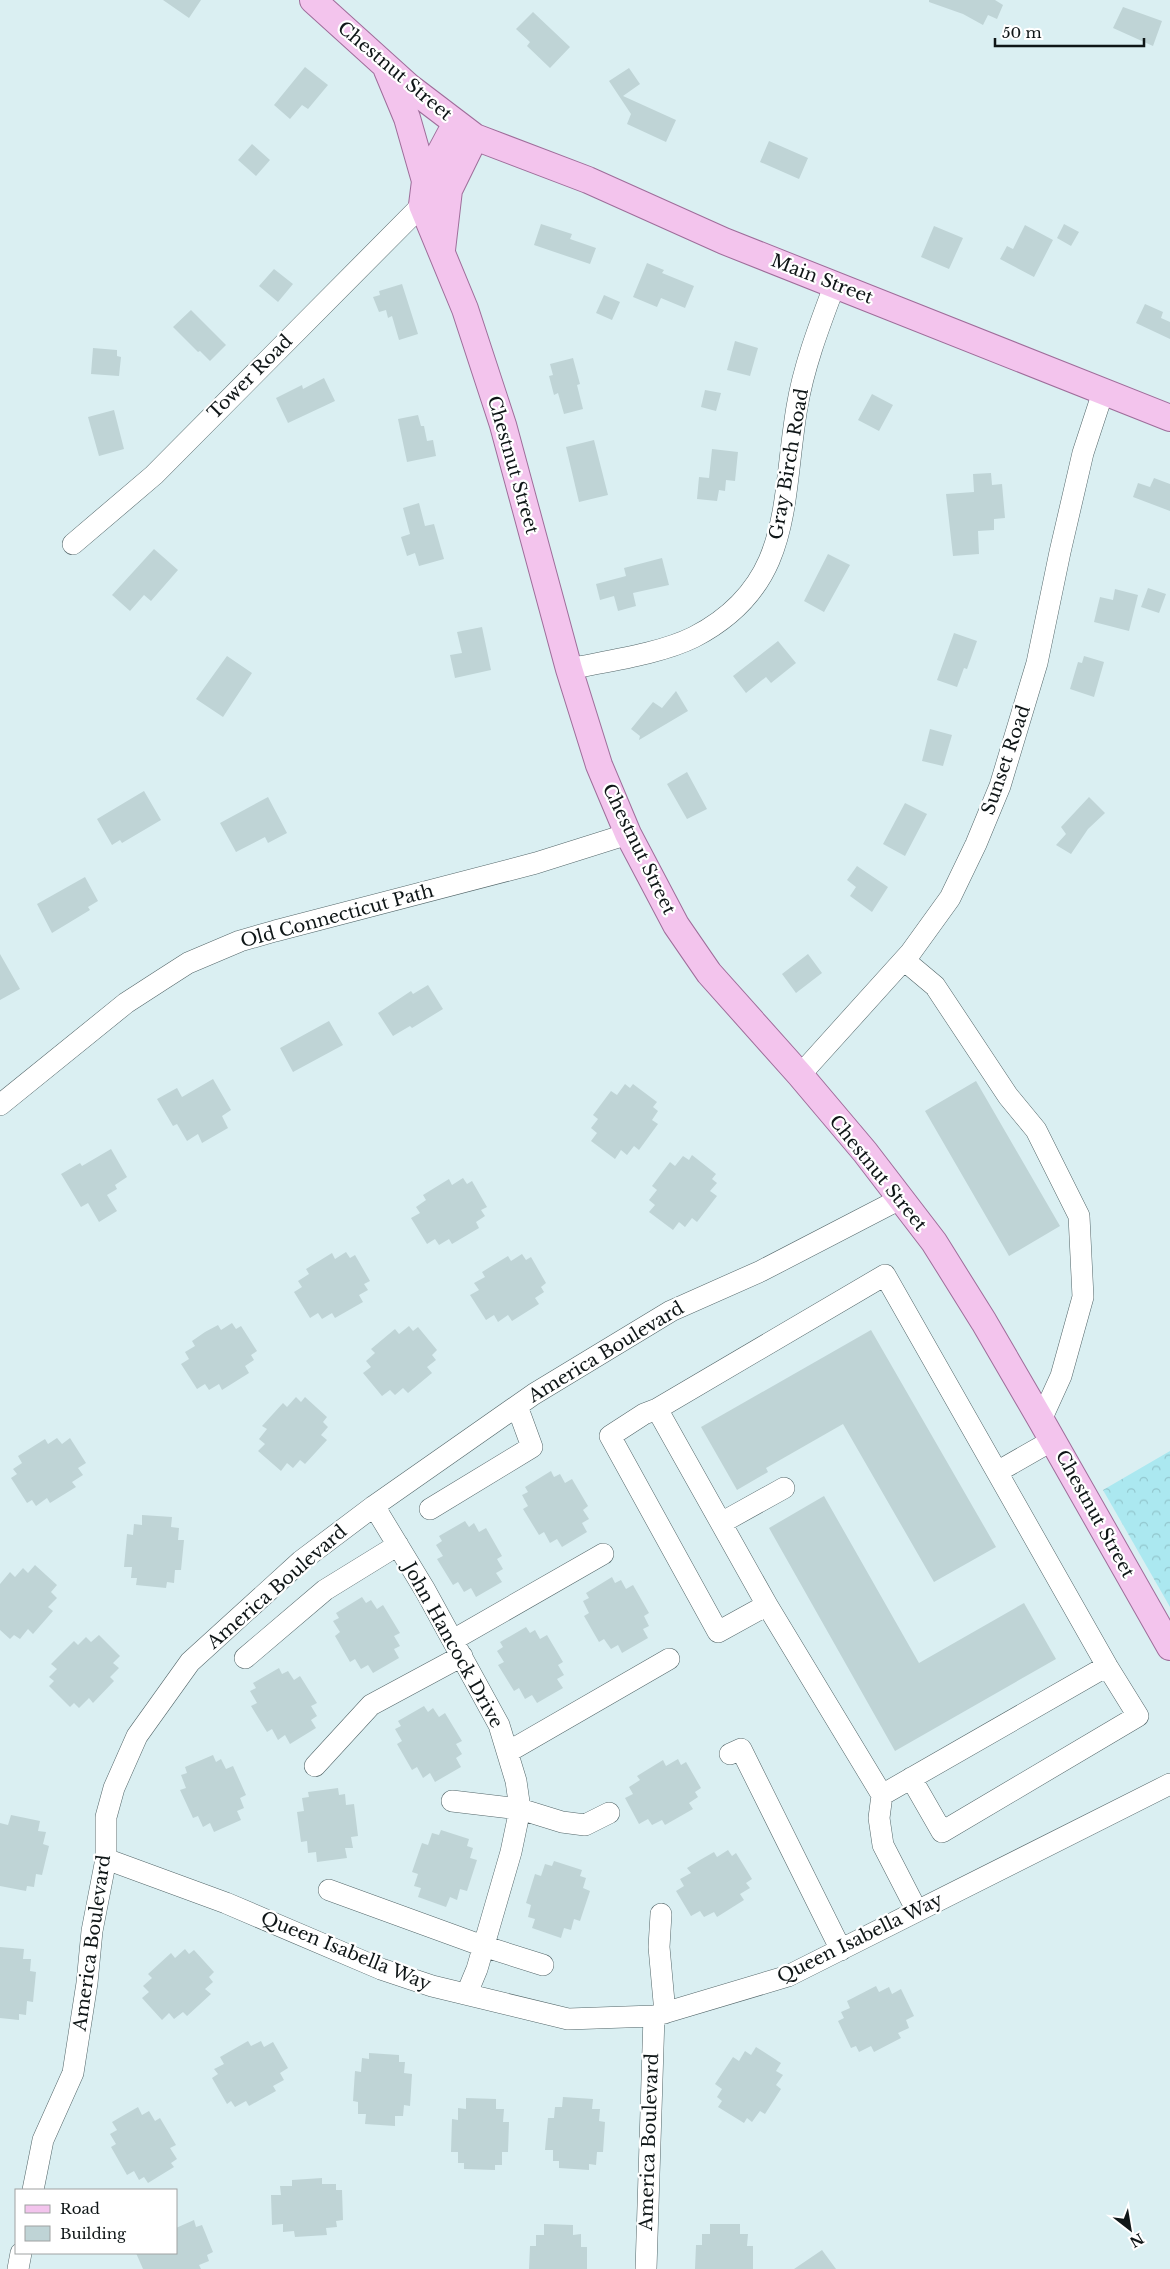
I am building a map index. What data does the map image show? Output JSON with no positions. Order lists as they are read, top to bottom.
{
  "streets": {
    "main road": ["Chestnut Street", "Main Street"],
    "street": [
      "Tower Road",
      "Gray Birch Road",
      "Sunset Road",
      "Old Connecticut Path",
      "America Boulevard",
      "John Hancock Drive",
      "Queen Isabella Way"
    ]
  },
  "crossings": [
    ["Chestnut Street", "Main Street"],
    ["Chestnut Street", "Gray Birch Road"],
    ["Chestnut Street", "Sunset Road"],
    ["Chestnut Street", "Old Connecticut Path"],
    ["Chestnut Street", "America Boulevard"],
    ["Main Street", "Gray Birch Road"],
    ["Main Street", "Sunset Road"],
    ["America Boulevard", "John Hancock Drive"],
    ["America Boulevard", "Queen Isabella Way"],
    ["John Hancock Drive", "Queen Isabella Way"]
  ],
  "legend": ["Road", "Building"],
  "scale_bar": "50 m",
  "north": "bottom right"
}
